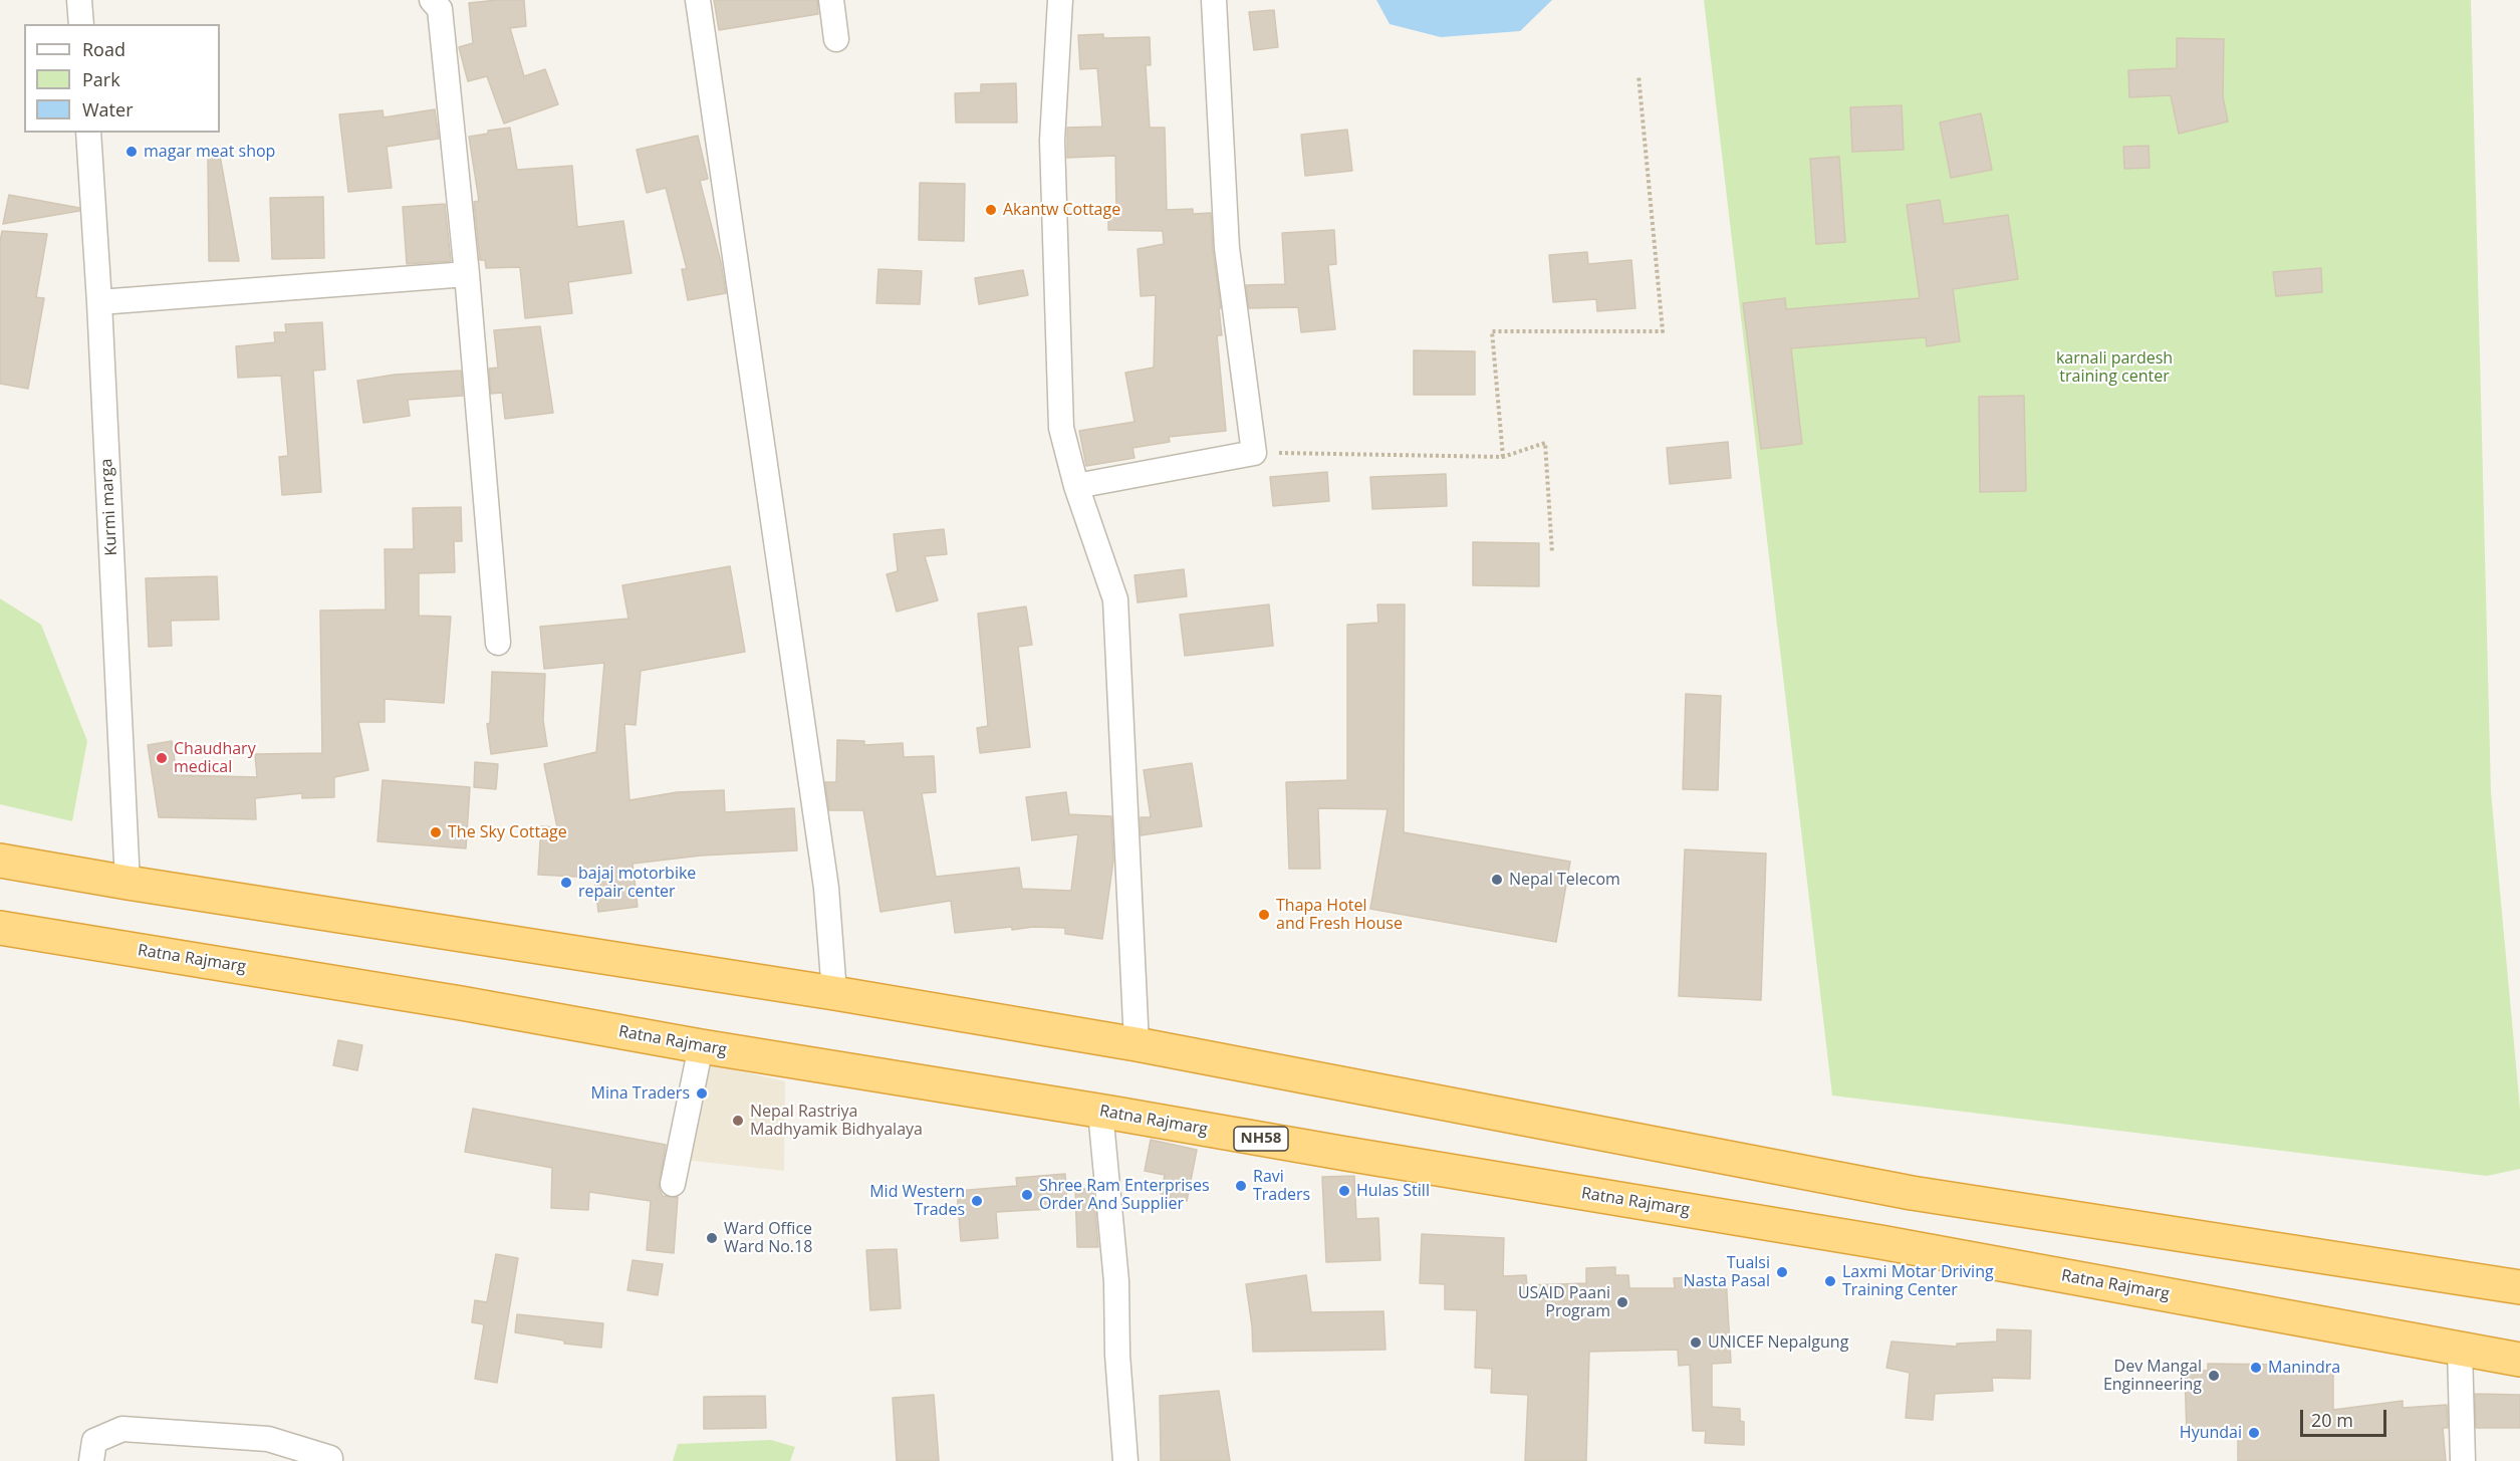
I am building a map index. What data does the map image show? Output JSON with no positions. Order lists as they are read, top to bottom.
{
  "streets": {
    "highway": ["Ratna Rajmarg", "NH58"],
    "street": ["Kurmi marga"]
  },
  "parks": ["karnali pardesh training center"],
  "places": [
    "magar meat shop",
    "Akantw Cottage",
    "Chaudhary medical",
    "The Sky Cottage",
    "Nepal Telecom",
    "bajaj motorbike repair center",
    "Thapa Hotel and Fresh House",
    "Mina Traders",
    "Nepal Rastriya Madhyamik Bidhyalaya",
    "Ravi Traders",
    "Hulas Still",
    "Shree Ram Enterprises Order And Supplier",
    "Mid Western Trades",
    "Ward Office Ward No.18",
    "Tualsi Nasta Pasal",
    "Laxmi Motar Driving Training Center",
    "USAID Paani Program",
    "UNICEF Nepalgung",
    "Manindra",
    "Dev Mangal Enginneering",
    "Hyundai"
  ],
  "legend": ["Road", "Park", "Water"],
  "scale_bar": "20 m"
}
